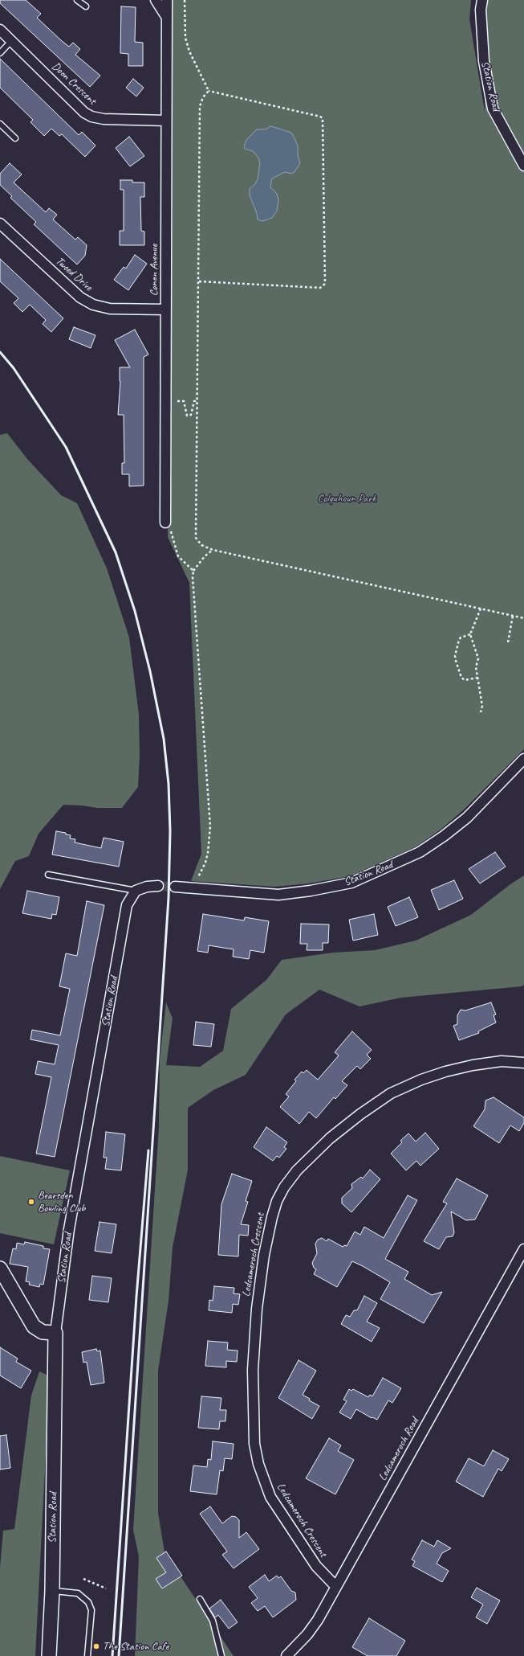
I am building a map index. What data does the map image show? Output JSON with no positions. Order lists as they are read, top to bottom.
{
  "streets": {
    "street": [
      "Doon Crescent",
      "Station Road",
      "Conon Avenue",
      "Tweed Drive",
      "Ledcameroch Crescent",
      "Ledcameroch Road"
    ]
  },
  "crossings": [
    ["Doon Crescent", "Conon Avenue"],
    ["Conon Avenue", "Tweed Drive"],
    ["Ledcameroch Crescent", "Ledcameroch Road"]
  ],
  "parks": ["Colquhoun Park"],
  "places": ["Bearsden Bowling Club", "The Station Cafe"]
}
